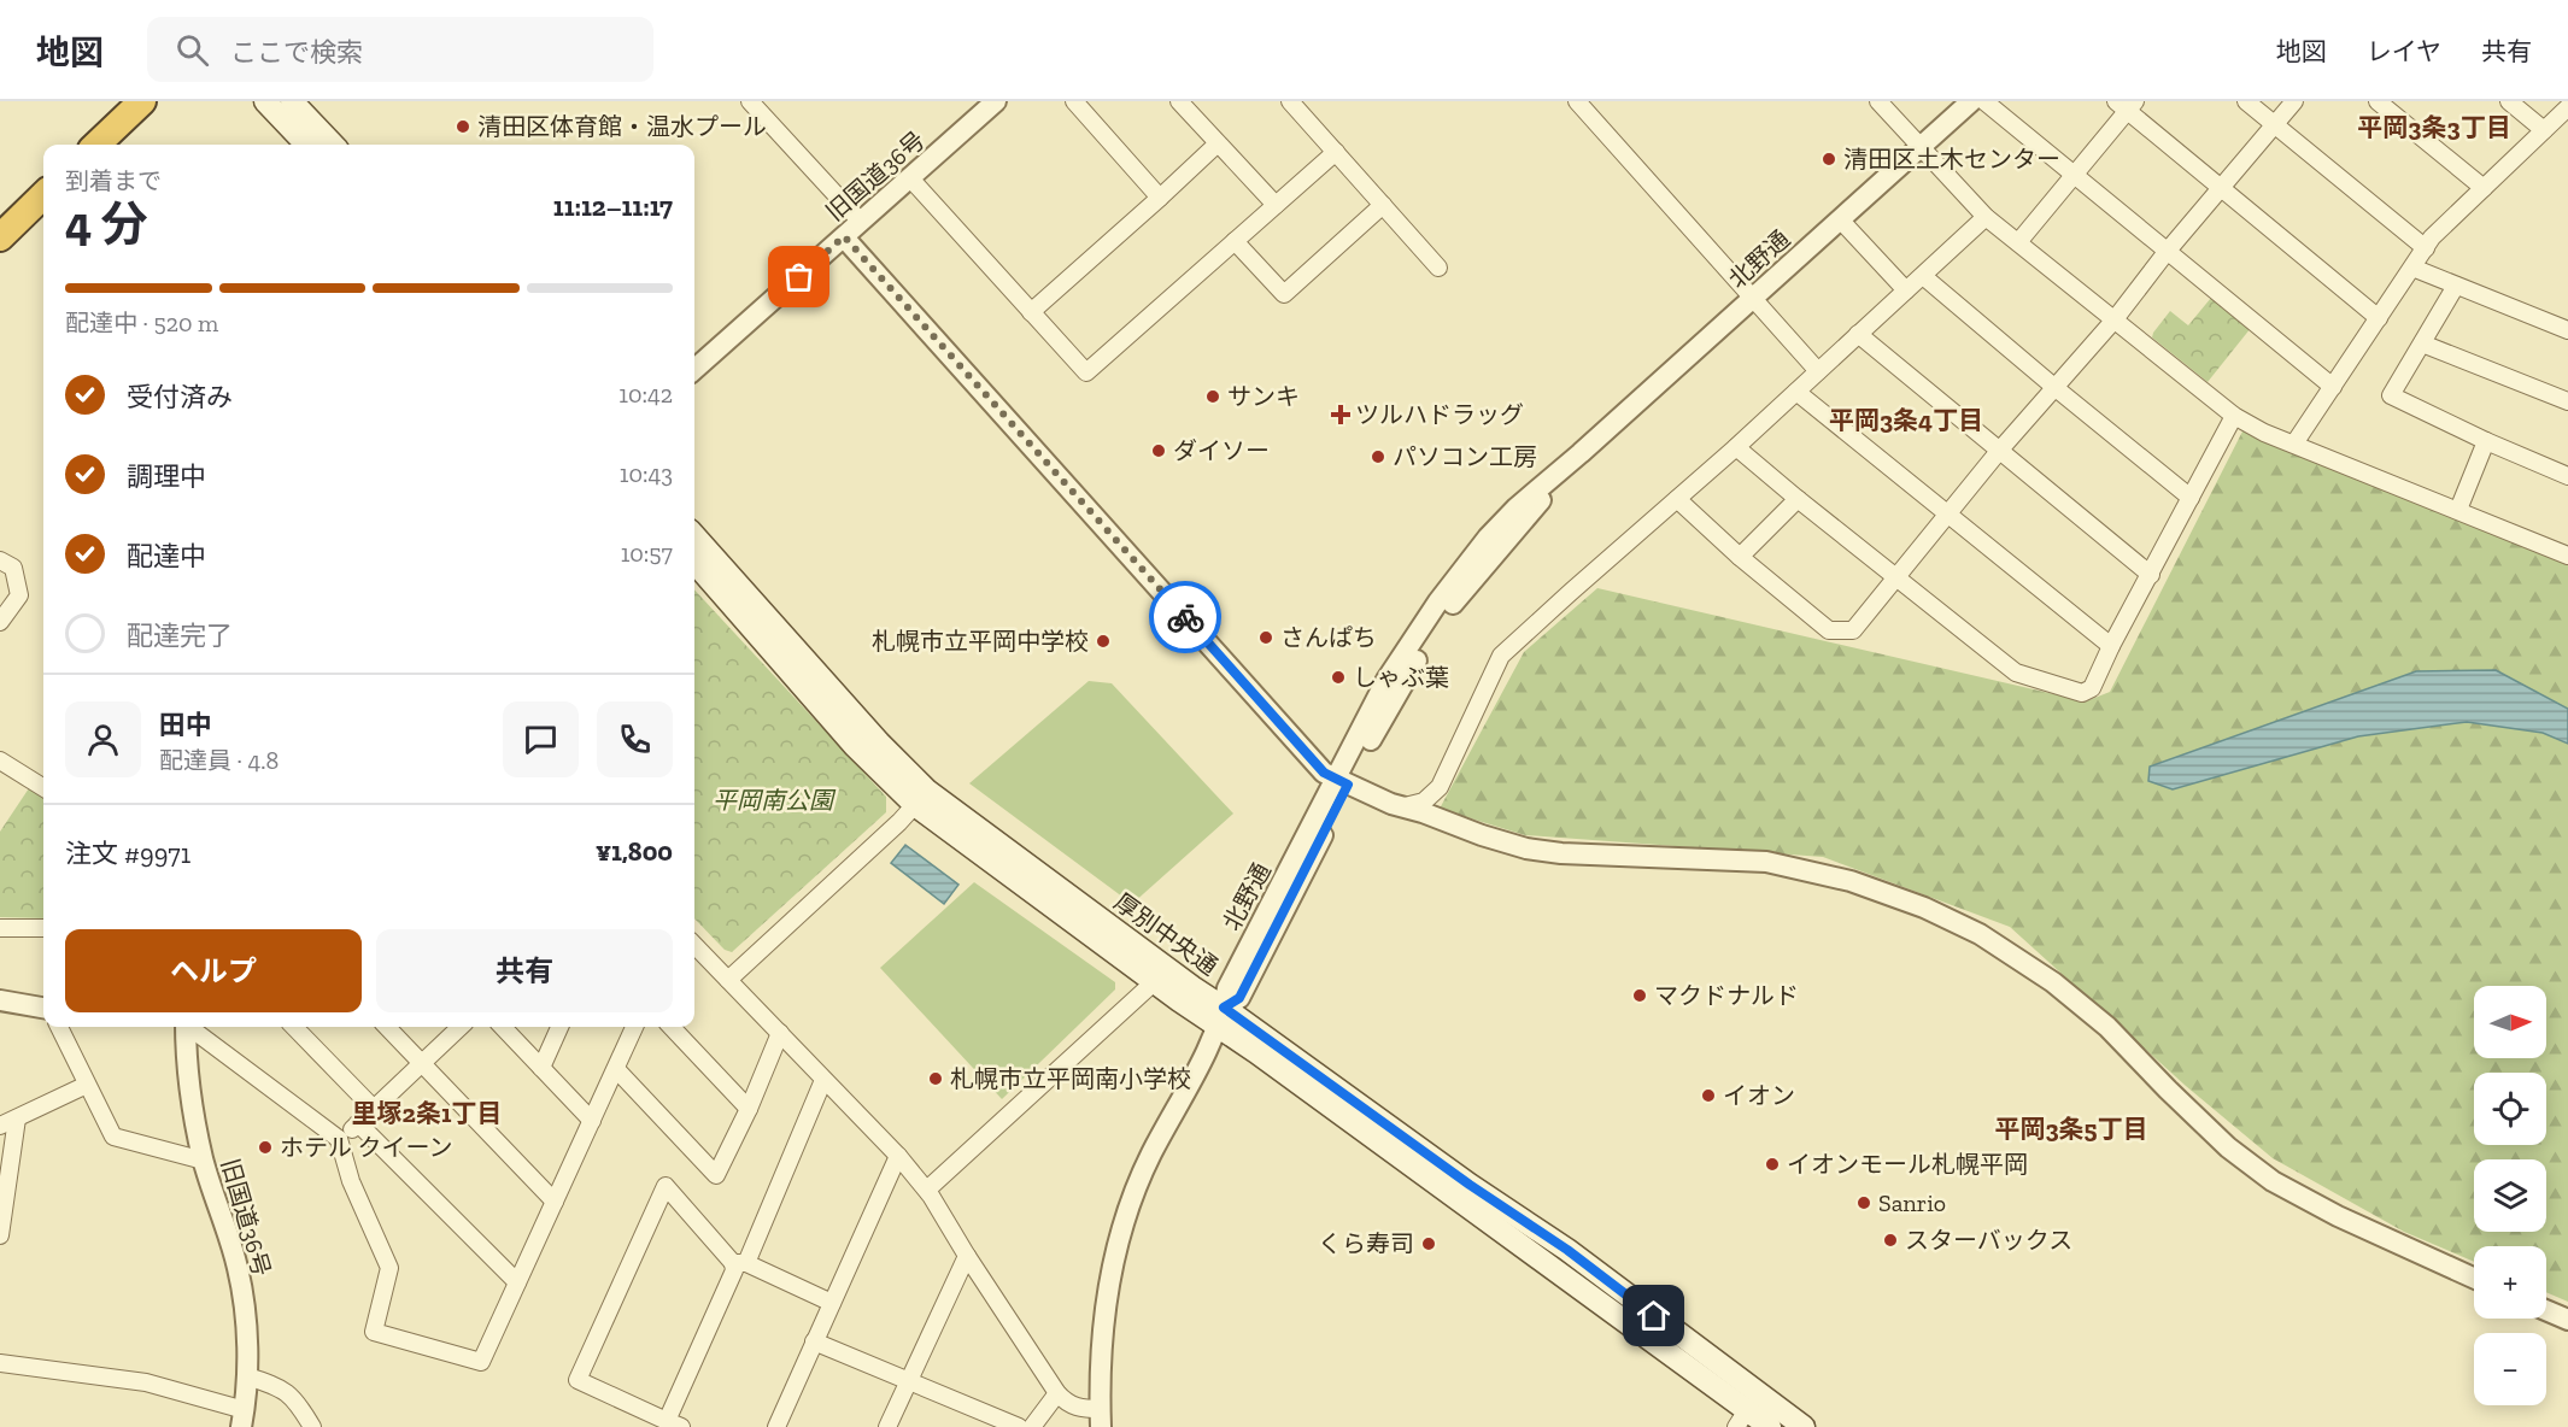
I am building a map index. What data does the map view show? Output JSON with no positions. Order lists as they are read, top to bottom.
{
  "streets": {
    "main road": ["厚別中央通"],
    "street": ["旧国道36号", "北野通"]
  },
  "crossings": [
    ["北野通", "厚別中央通"]
  ],
  "districts": [
    "平岡3条3丁目",
    "平岡3条4丁目",
    "里塚2条1丁目",
    "平岡3条5丁目"
  ],
  "parks": ["平岡南公園"],
  "places": {
    "other": [
      "清田区体育館・温水プール",
      "清田区土木センター",
      "サンキ",
      "ダイソー",
      "パソコン工房",
      "さんぱち",
      "札幌市立平岡中学校",
      "しゃぶ葉",
      "マクドナルド",
      "札幌市立平岡南小学校",
      "イオン",
      "ホテル クイーン",
      "イオンモール札幌平岡",
      "Sanrio",
      "スターバックス",
      "くら寿司"
    ],
    "health": ["ツルハドラッグ"]
  },
  "north": "right",
  "page": {
    "header": "地図",
    "search": "ここで検索",
    "nav": ["地図", "レイヤ", "共有"],
    "heading": ["4 分", "到着まで", "11:12–11:17"],
    "panel": [
      "田中",
      "配達員 · 4.8",
      "注文 #9971",
      "¥1,800"
    ],
    "bar": "配達中 · 520 m",
    "list": [
      ["受付済み", "10:42"],
      ["調理中", "10:43"],
      ["配達中", "10:57"],
      "配達完了"
    ],
    "buttons": ["ヘルプ", "共有"],
    "map_buttons": ["+", "−"]
  }
}
